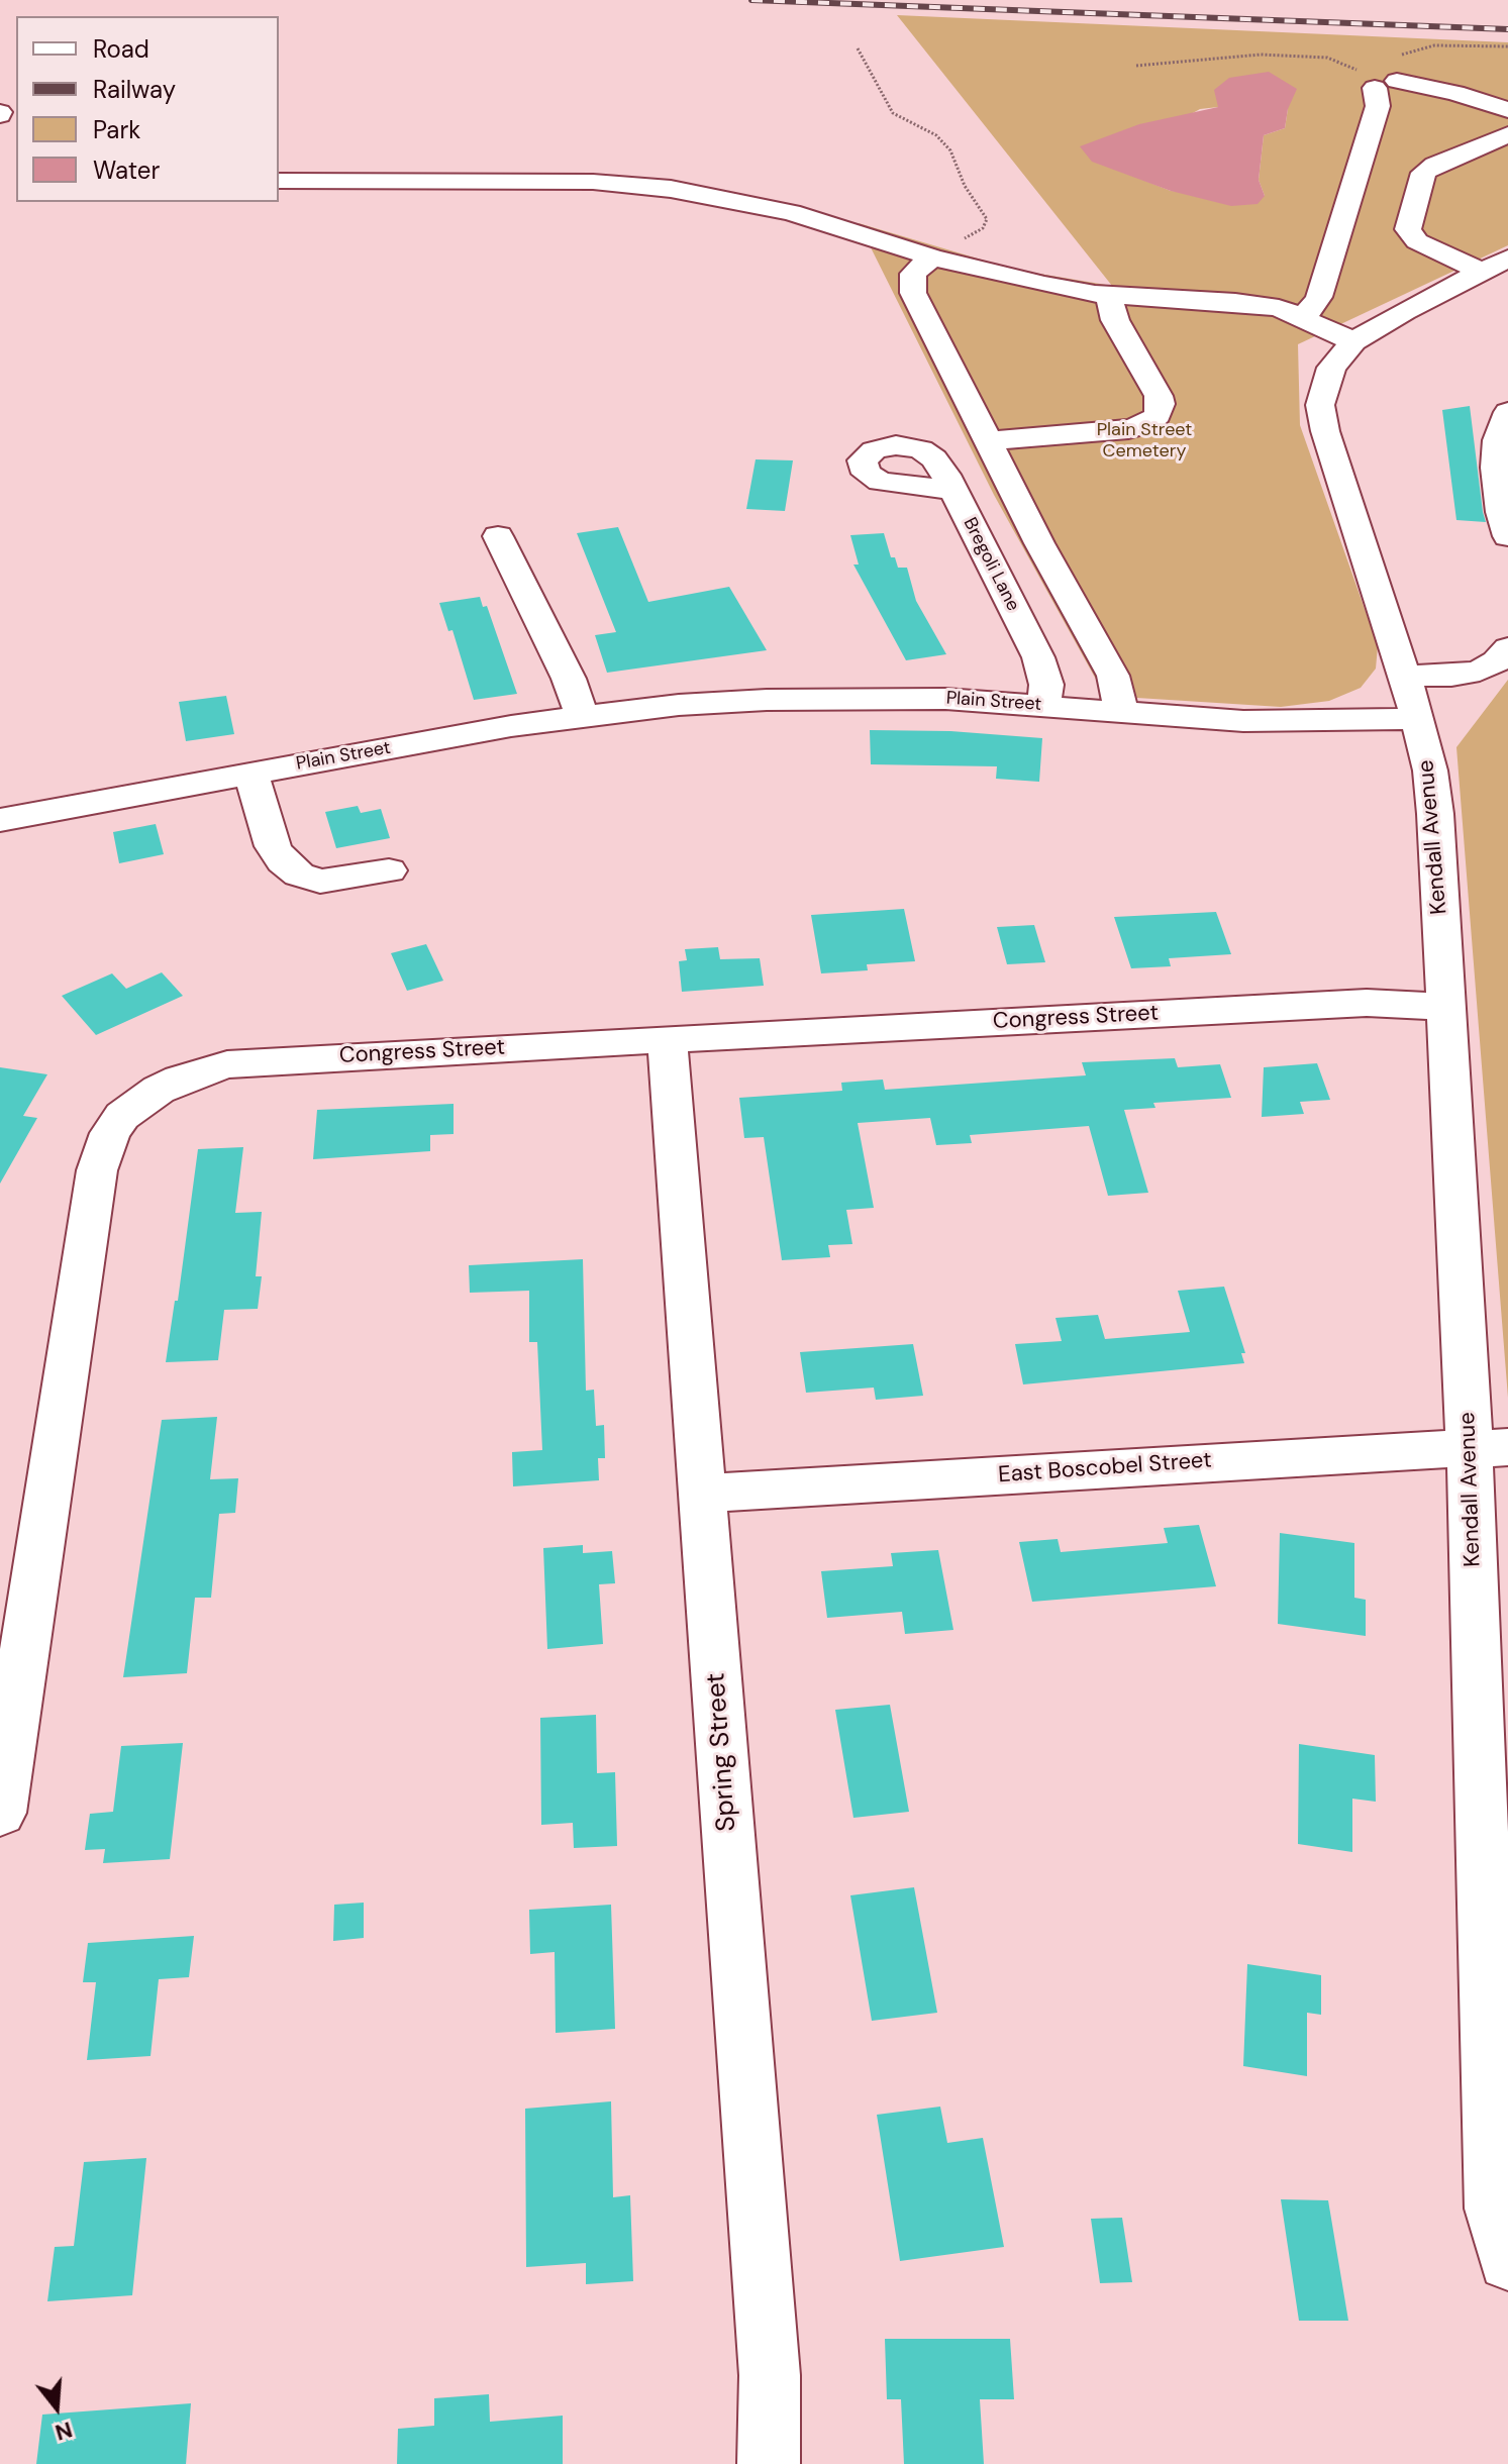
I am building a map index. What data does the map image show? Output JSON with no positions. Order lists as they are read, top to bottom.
{
  "streets": {
    "street": [
      "Bregoli Lane",
      "Plain Street",
      "Kendall Avenue",
      "Congress Street",
      "East Boscobel Street",
      "Spring Street"
    ]
  },
  "crossings": [
    ["Bregoli Lane", "Plain Street"],
    ["Plain Street", "Kendall Avenue"],
    ["Kendall Avenue", "Congress Street"],
    ["Kendall Avenue", "East Boscobel Street"],
    ["Congress Street", "Spring Street"],
    ["East Boscobel Street", "Spring Street"]
  ],
  "parks": ["Plain Street Cemetery"],
  "legend": [
    "Road",
    "Railway",
    "Park",
    "Water"
  ],
  "north": "bottom"
}
